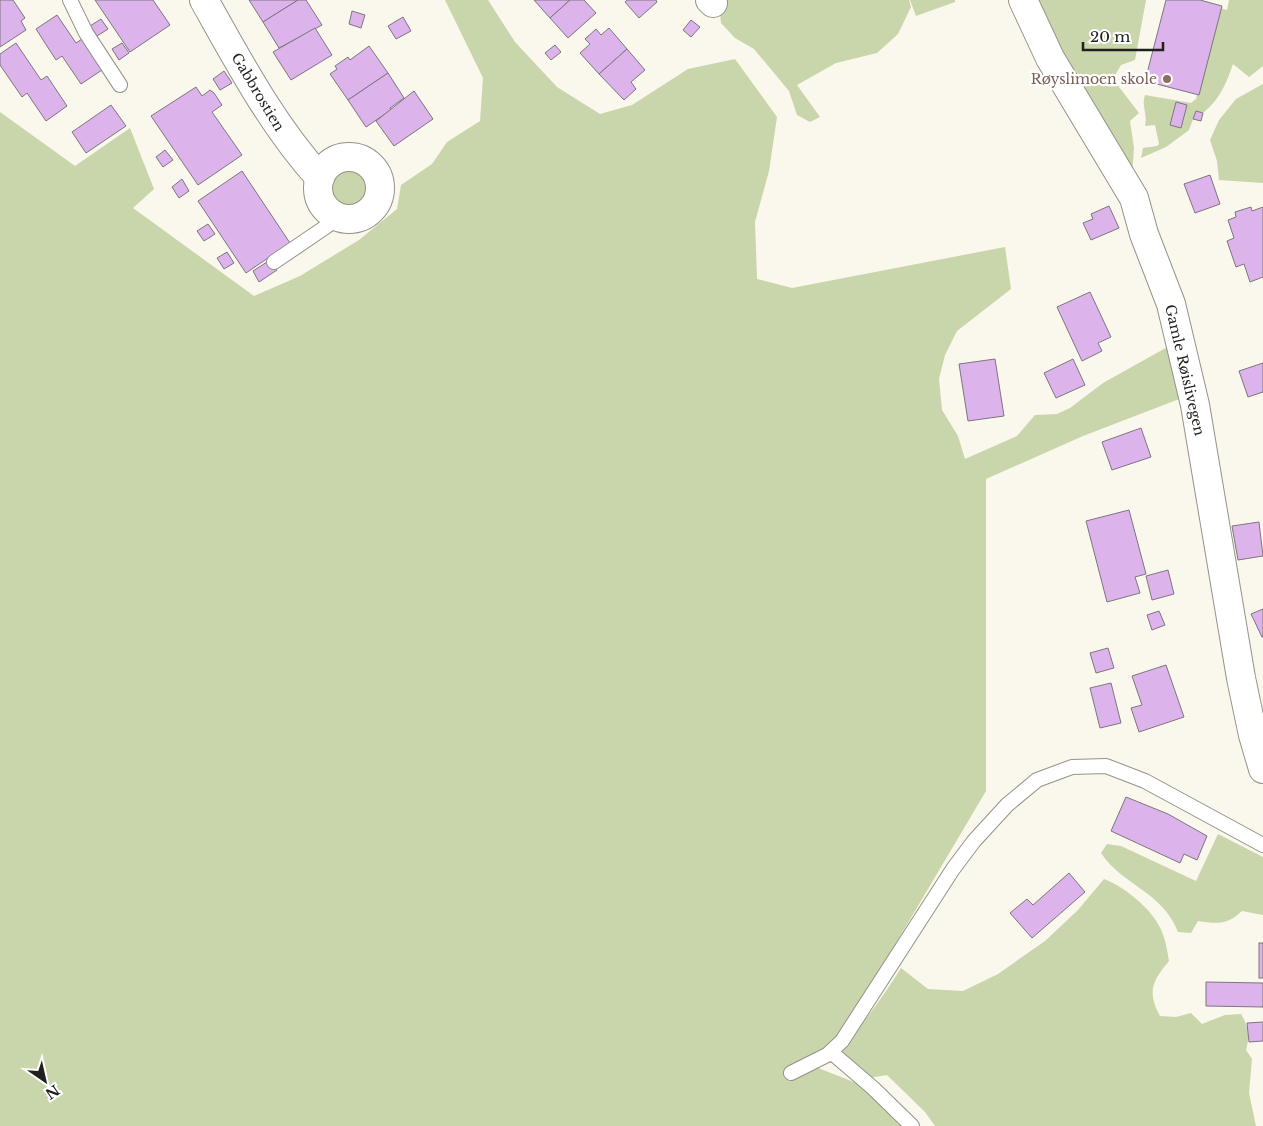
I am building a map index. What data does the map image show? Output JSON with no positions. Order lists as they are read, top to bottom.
{
  "streets": {
    "street": ["Gabbrostien", "Gamle Røislivegen"]
  },
  "places": ["Røyslimoen skole"],
  "scale_bar": "20 m",
  "north": "bottom right"
}
